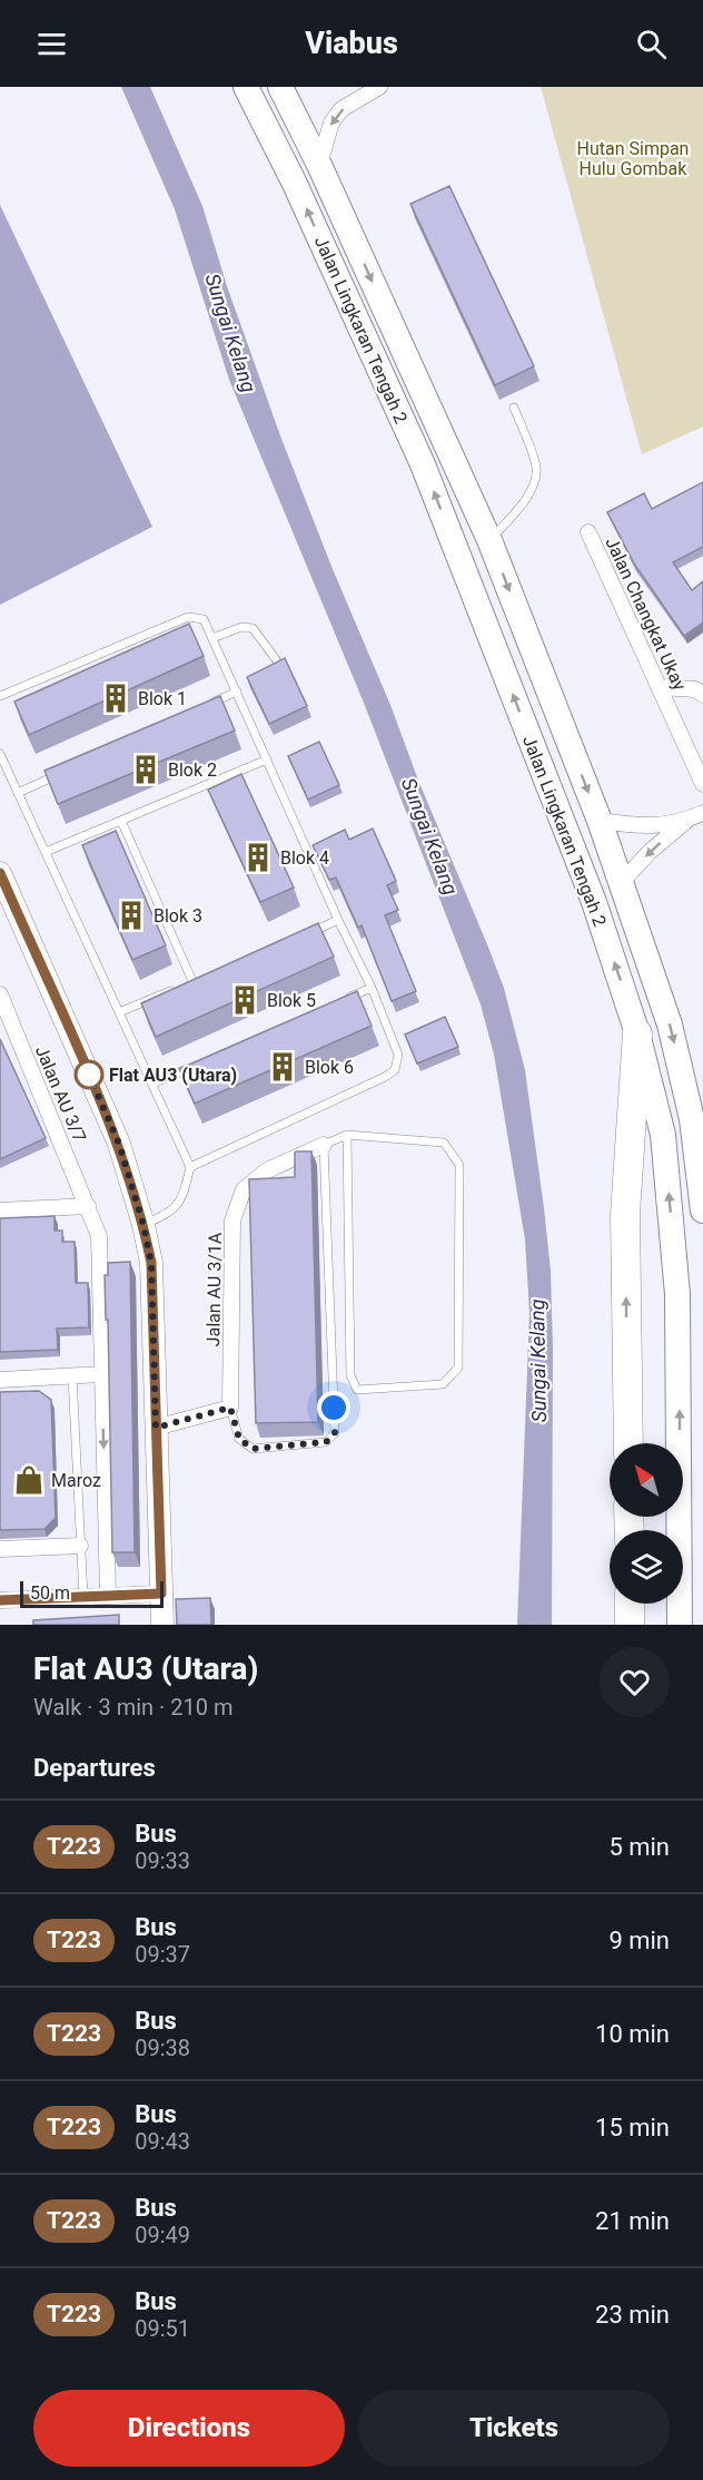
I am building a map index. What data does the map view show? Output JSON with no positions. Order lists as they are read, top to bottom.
{
  "streets": {
    "highway": ["Jalan Lingkaran Tengah 2"],
    "street": ["Jalan Changkat Ukay", "Jalan AU 3/7", "Jalan AU 3/1A"]
  },
  "one_way": ["Jalan AU 3/7"],
  "water": ["Sungai Kelang"],
  "parks": ["Hutan Simpan Hulu Gombak"],
  "places": {
    "building": [
      "Blok 1",
      "Blok 2",
      "Blok 4",
      "Blok 3",
      "Blok 5",
      "Blok 6"
    ],
    "other": ["Flat AU3 (Utara)"],
    "shop": ["Maroz"]
  },
  "lines": ["bus line T223"],
  "scale_bar": "50 m",
  "north": "top left",
  "page": {
    "header": "Viabus",
    "scale": "50 m",
    "heading": [
      ["Flat AU3 (Utara)", "Walk · 3 min · 210 m"],
      "Departures"
    ],
    "list": [
      {
        "mark": "T223",
        "name": "Bus",
        "note": "09:33",
        "value": "5 min"
      },
      {
        "mark": "T223",
        "name": "Bus",
        "note": "09:37",
        "value": "9 min"
      },
      {
        "mark": "T223",
        "name": "Bus",
        "note": "09:38",
        "value": "10 min"
      },
      {
        "mark": "T223",
        "name": "Bus",
        "note": "09:43",
        "value": "15 min"
      },
      {
        "mark": "T223",
        "name": "Bus",
        "note": "09:49",
        "value": "21 min"
      },
      {
        "mark": "T223",
        "name": "Bus",
        "note": "09:51",
        "value": "23 min"
      }
    ],
    "buttons": ["Directions", "Tickets"]
  }
}
